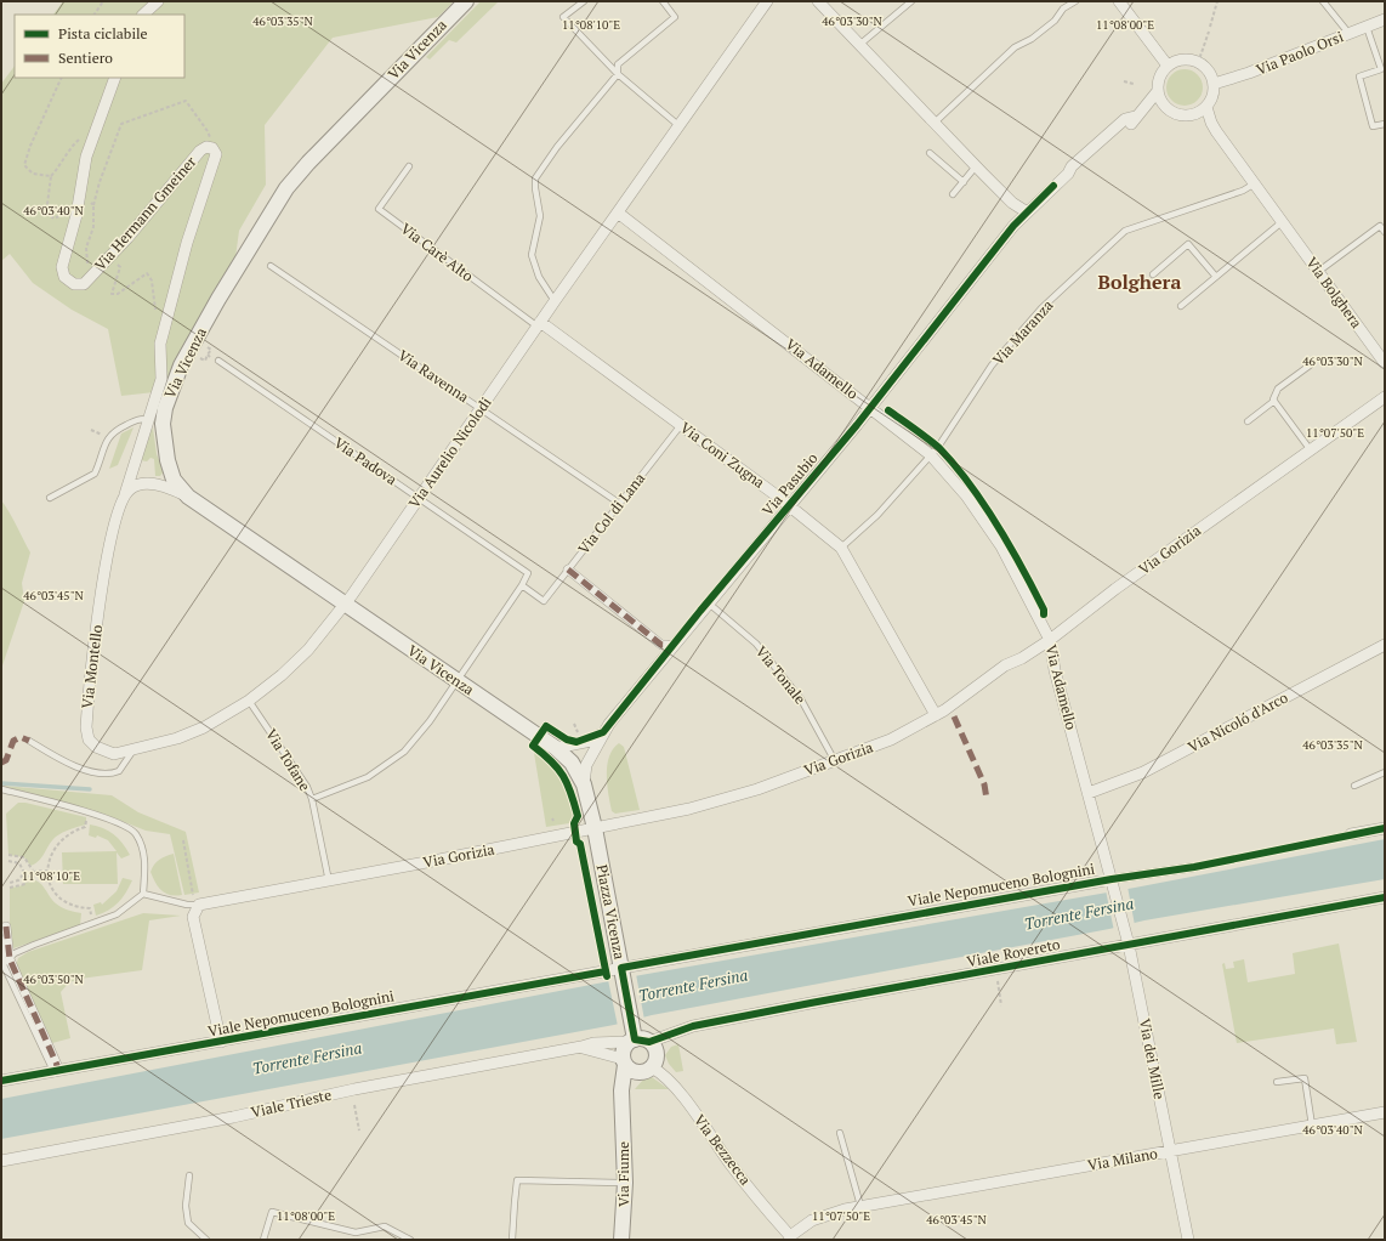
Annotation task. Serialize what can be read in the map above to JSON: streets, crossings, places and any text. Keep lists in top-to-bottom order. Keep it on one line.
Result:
{"streets":{"main road":["Via Vicenza","Piazza Vicenza","Via Fiume"],"street":["Via Paolo Orsi","Via Hermann Gmeiner","Via Bolghera","Via Adamello","Via Aurelio Nicolodi","Via Coni Zugna","Via Pasubio","Via Gorizia","Via Montello","Via Nicoló d'Arco","Viale Nepomuceno Bolognini","Viale Rovereto","Via dei Mille","Viale Trieste","Via Bezzecca","Via Milano"],"lane":["Via Carè Alto","Via Maranza","Via Ravenna","Via Padova","Via Col di Lana","Via Tonale","Via Tofane"]},"crossings":[["Via Vicenza","Via Aurelio Nicolodi"],["Via Vicenza","Via Pasubio"],["Via Vicenza","Via Montello"],["Via Vicenza","Piazza Vicenza"],["Via Paolo Orsi","Via Bolghera"],["Via Paolo Orsi","Via Pasubio"],["Via Hermann Gmeiner","Via Montello"],["Via Carè Alto","Via Aurelio Nicolodi"],["Via Carè Alto","Via Coni Zugna"],["Via Bolghera","Via Maranza"],["Via Bolghera","Via Pasubio"],["Via Maranza","Via Adamello"],["Via Maranza","Via Coni Zugna"],["Via Adamello","Via Aurelio Nicolodi"],["Via Adamello","Via Pasubio"],["Via Adamello","Via Gorizia"],["Via Adamello","Via Nicoló d'Arco"],["Via Adamello","Viale Nepomuceno Bolognini"],["Via Adamello","Via dei Mille"],["Via Ravenna","Via Aurelio Nicolodi"],["Via Ravenna","Via Col di Lana"],["Via Aurelio Nicolodi","Via Coni Zugna"],["Via Aurelio Nicolodi","Via Padova"],["Via Aurelio Nicolodi","Via Montello"],["Via Coni Zugna","Via Pasubio"],["Via Coni Zugna","Via Col di Lana"],["Via Coni Zugna","Via Gorizia"],["Via Padova","Via Col di Lana"],["Via Pasubio","Via Tonale"],["Via Pasubio","Piazza Vicenza"],["Via Gorizia","Via Tonale"],["Via Gorizia","Via Tofane"],["Via Gorizia","Piazza Vicenza"],["Via Montello","Via Tofane"],["Viale Nepomuceno Bolognini","Piazza Vicenza"],["Viale Nepomuceno Bolognini","Via dei Mille"],["Piazza Vicenza","Viale Rovereto"],["Piazza Vicenza","Viale Trieste"],["Piazza Vicenza","Via Bezzecca"],["Piazza Vicenza","Via Fiume"],["Viale Rovereto","Via dei Mille"],["Viale Rovereto","Viale Trieste"],["Viale Rovereto","Via Bezzecca"],["Viale Rovereto","Via Fiume"],["Via dei Mille","Via Milano"],["Viale Trieste","Via Bezzecca"],["Viale Trieste","Via Fiume"],["Via Bezzecca","Via Milano"],["Via Bezzecca","Via Fiume"]],"districts":["Bolghera"],"water":["Torrente Fersina"],"legend":["Pista ciclabile","Sentiero"],"coordinates":["46°03'30\"N","46°03'35\"N","11°08'10\"E","11°08'00\"E","46°03'40\"N","11°07'50\"E","46°03'45\"N","46°03'50\"N"]}
